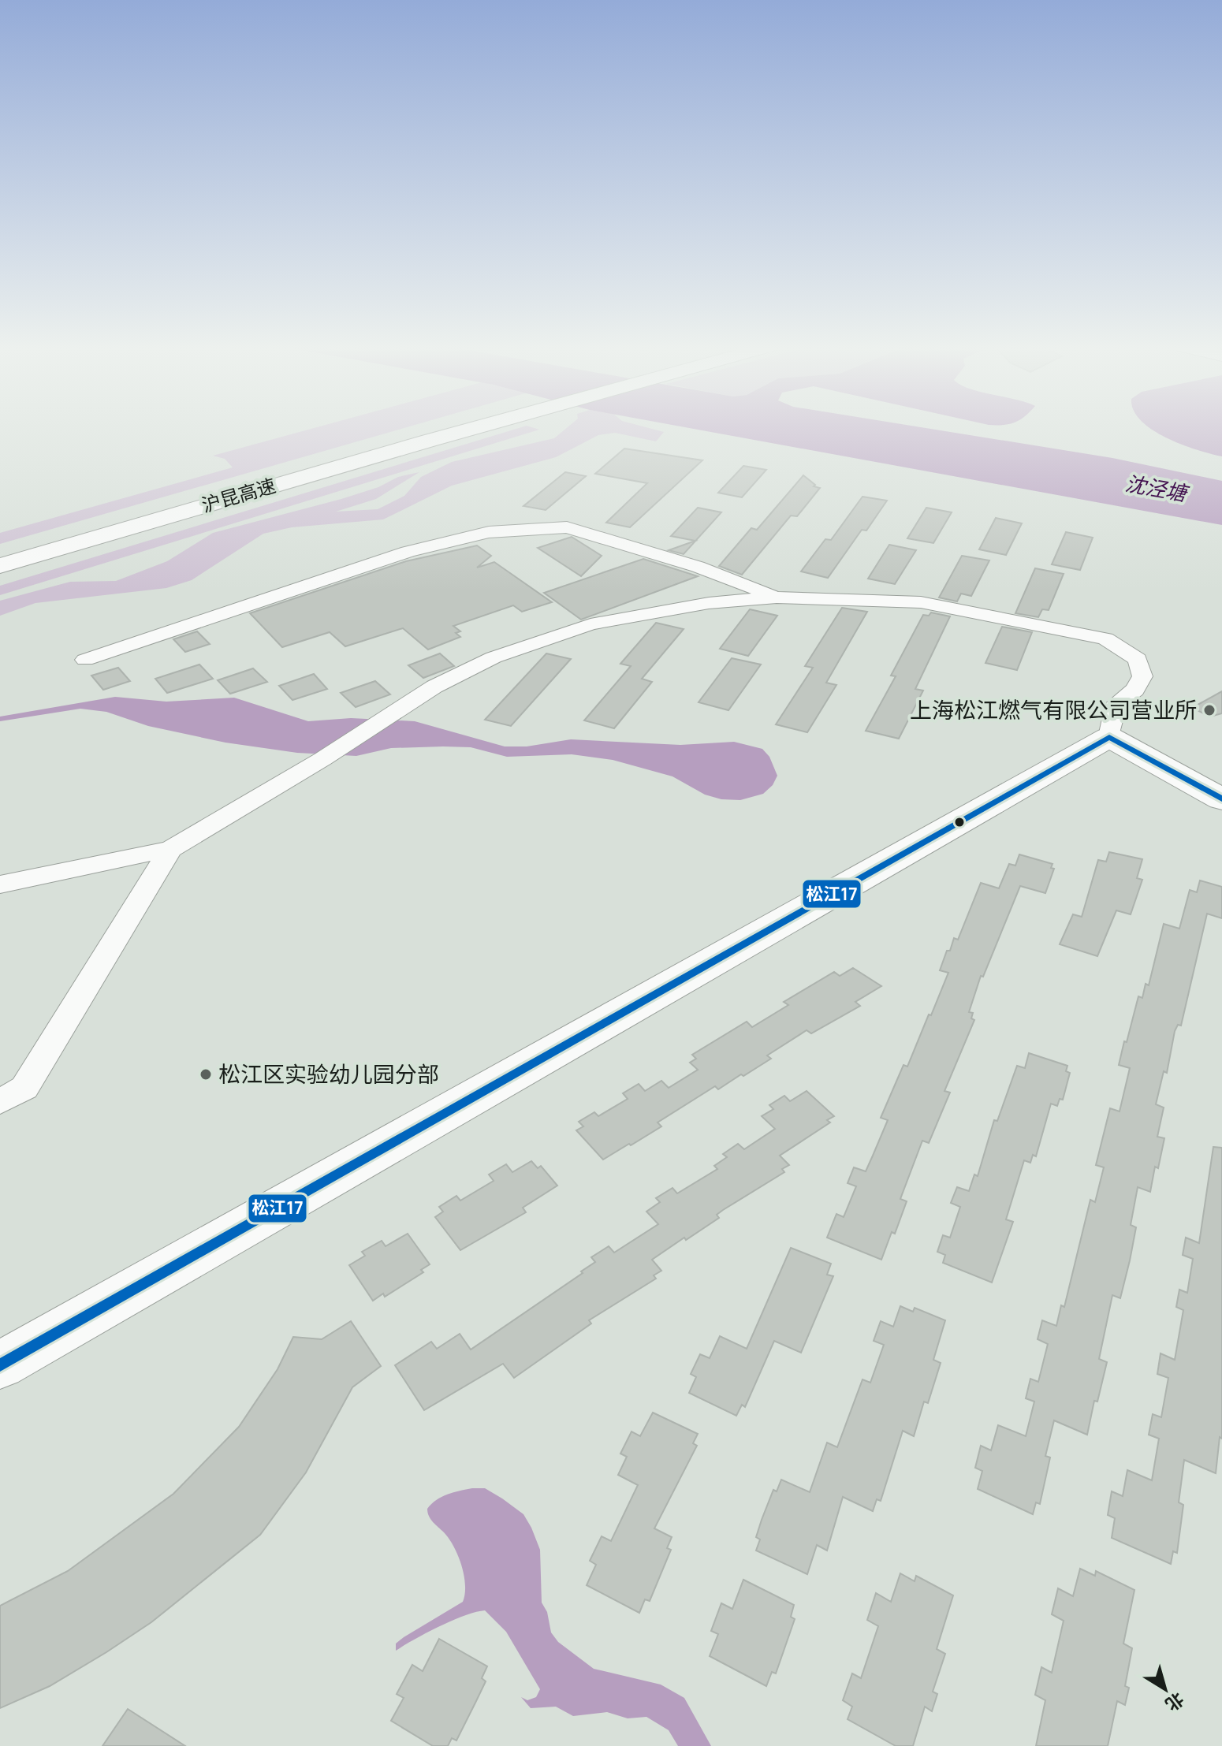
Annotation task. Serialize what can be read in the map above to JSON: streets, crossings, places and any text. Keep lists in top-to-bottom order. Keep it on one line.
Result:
{"streets":{"main road":["沪昆高速"]},"water":["沈泾塘"],"places":["上海松江燃气有限公司营业所","松江区实验幼儿园分部"],"lines":["transit line 松江17"],"north":"bottom right"}
